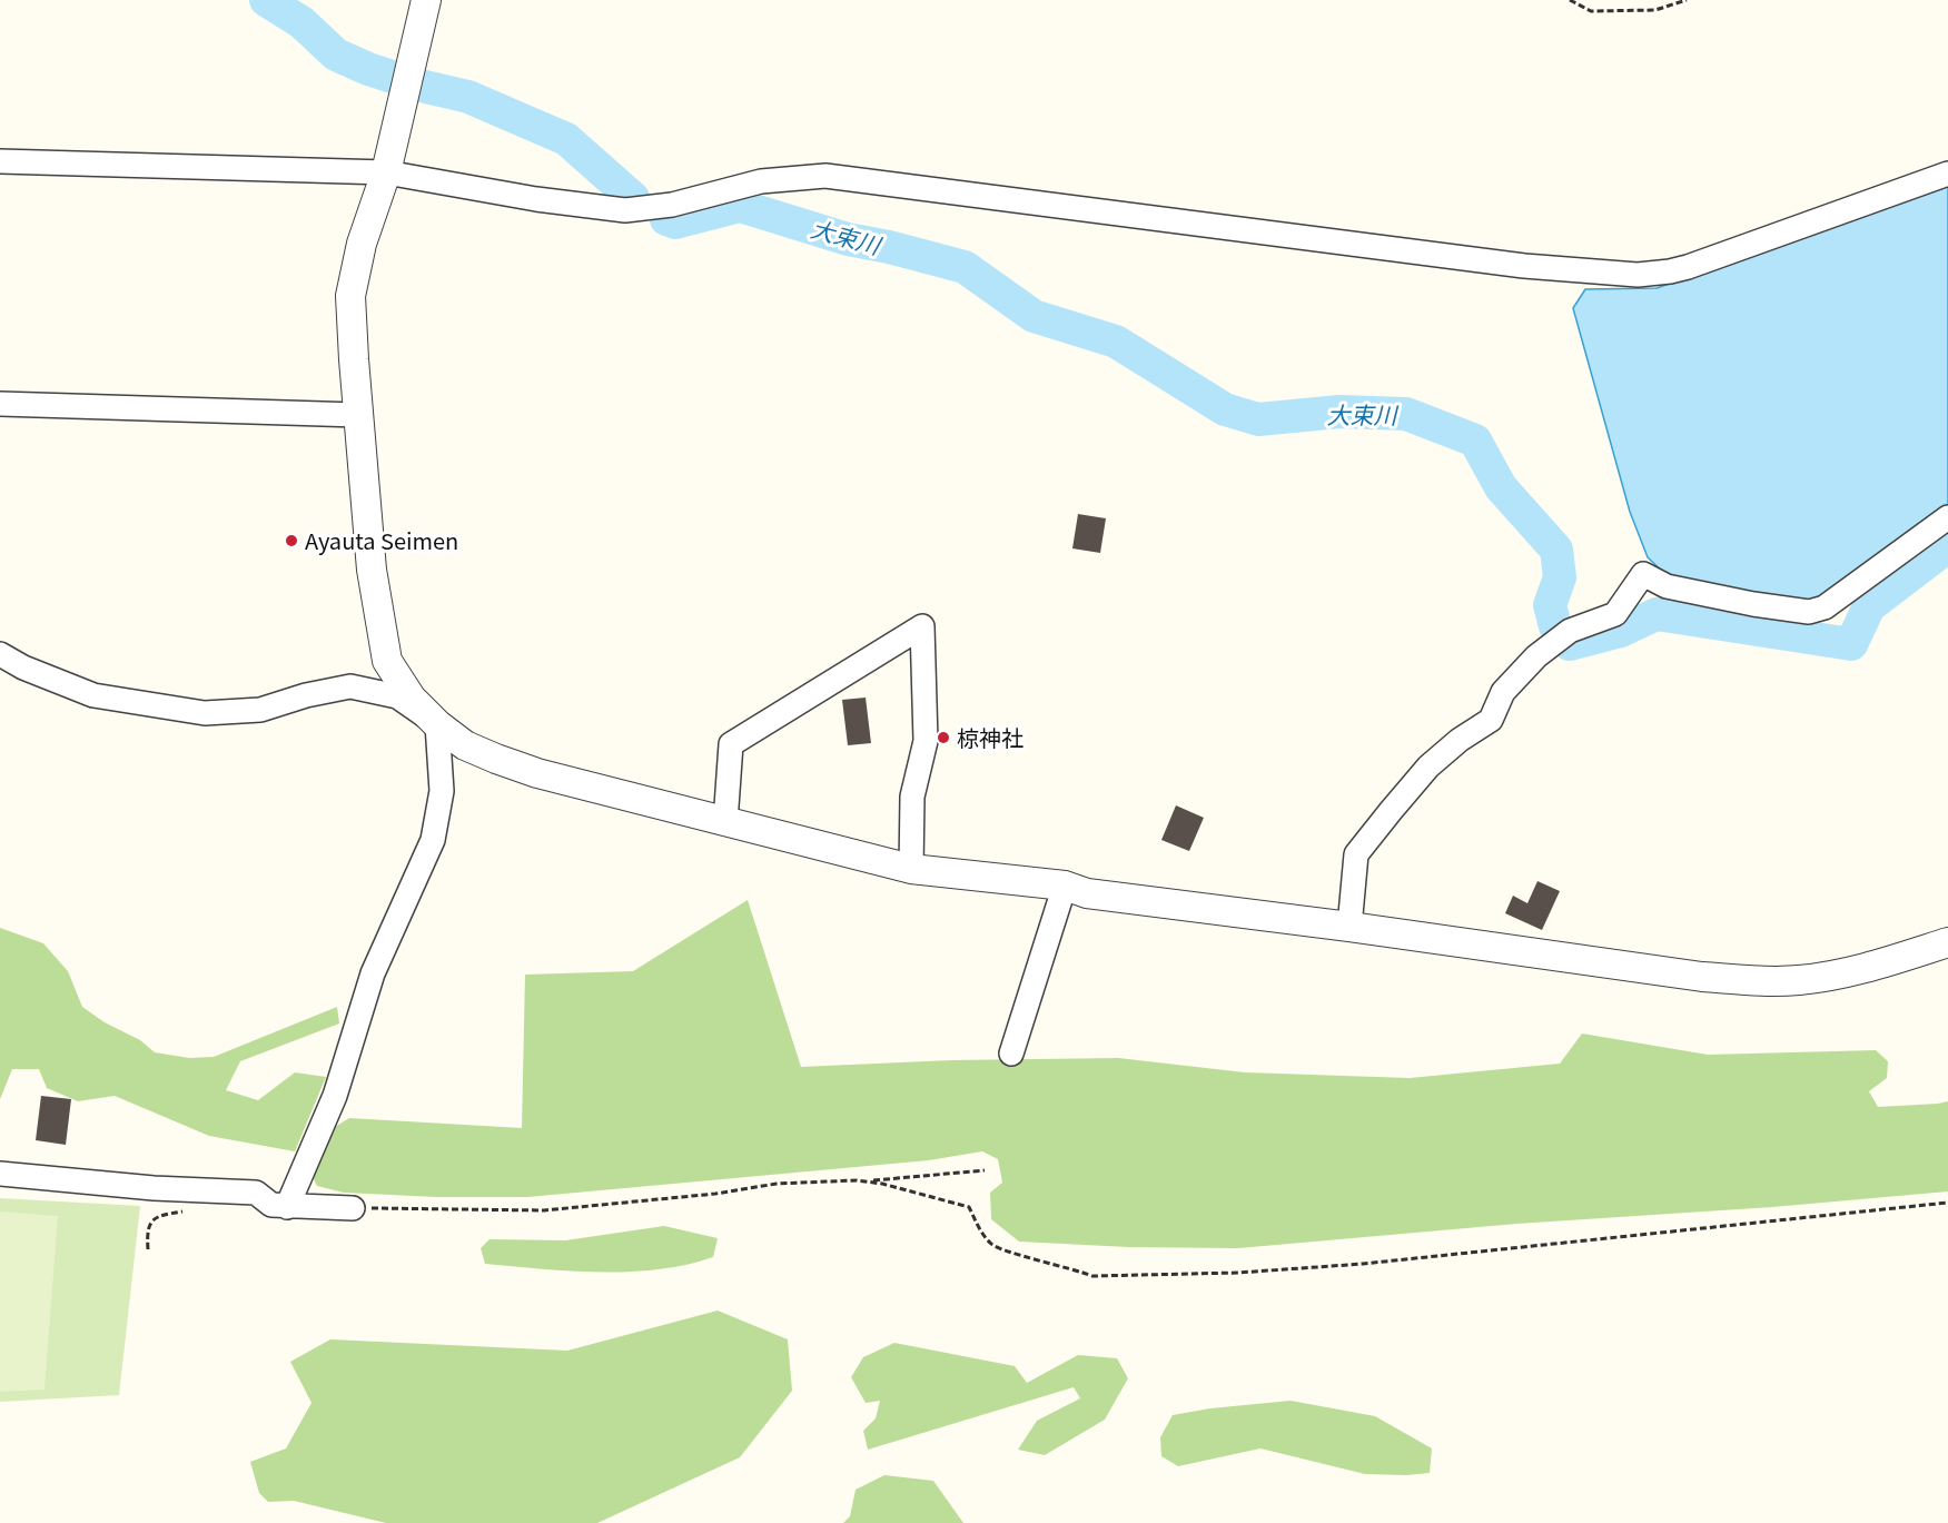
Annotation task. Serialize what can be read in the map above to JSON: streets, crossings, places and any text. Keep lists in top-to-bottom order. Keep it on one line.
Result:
{"water":["大束川"],"places":["Ayauta Seimen","椋神社"]}
